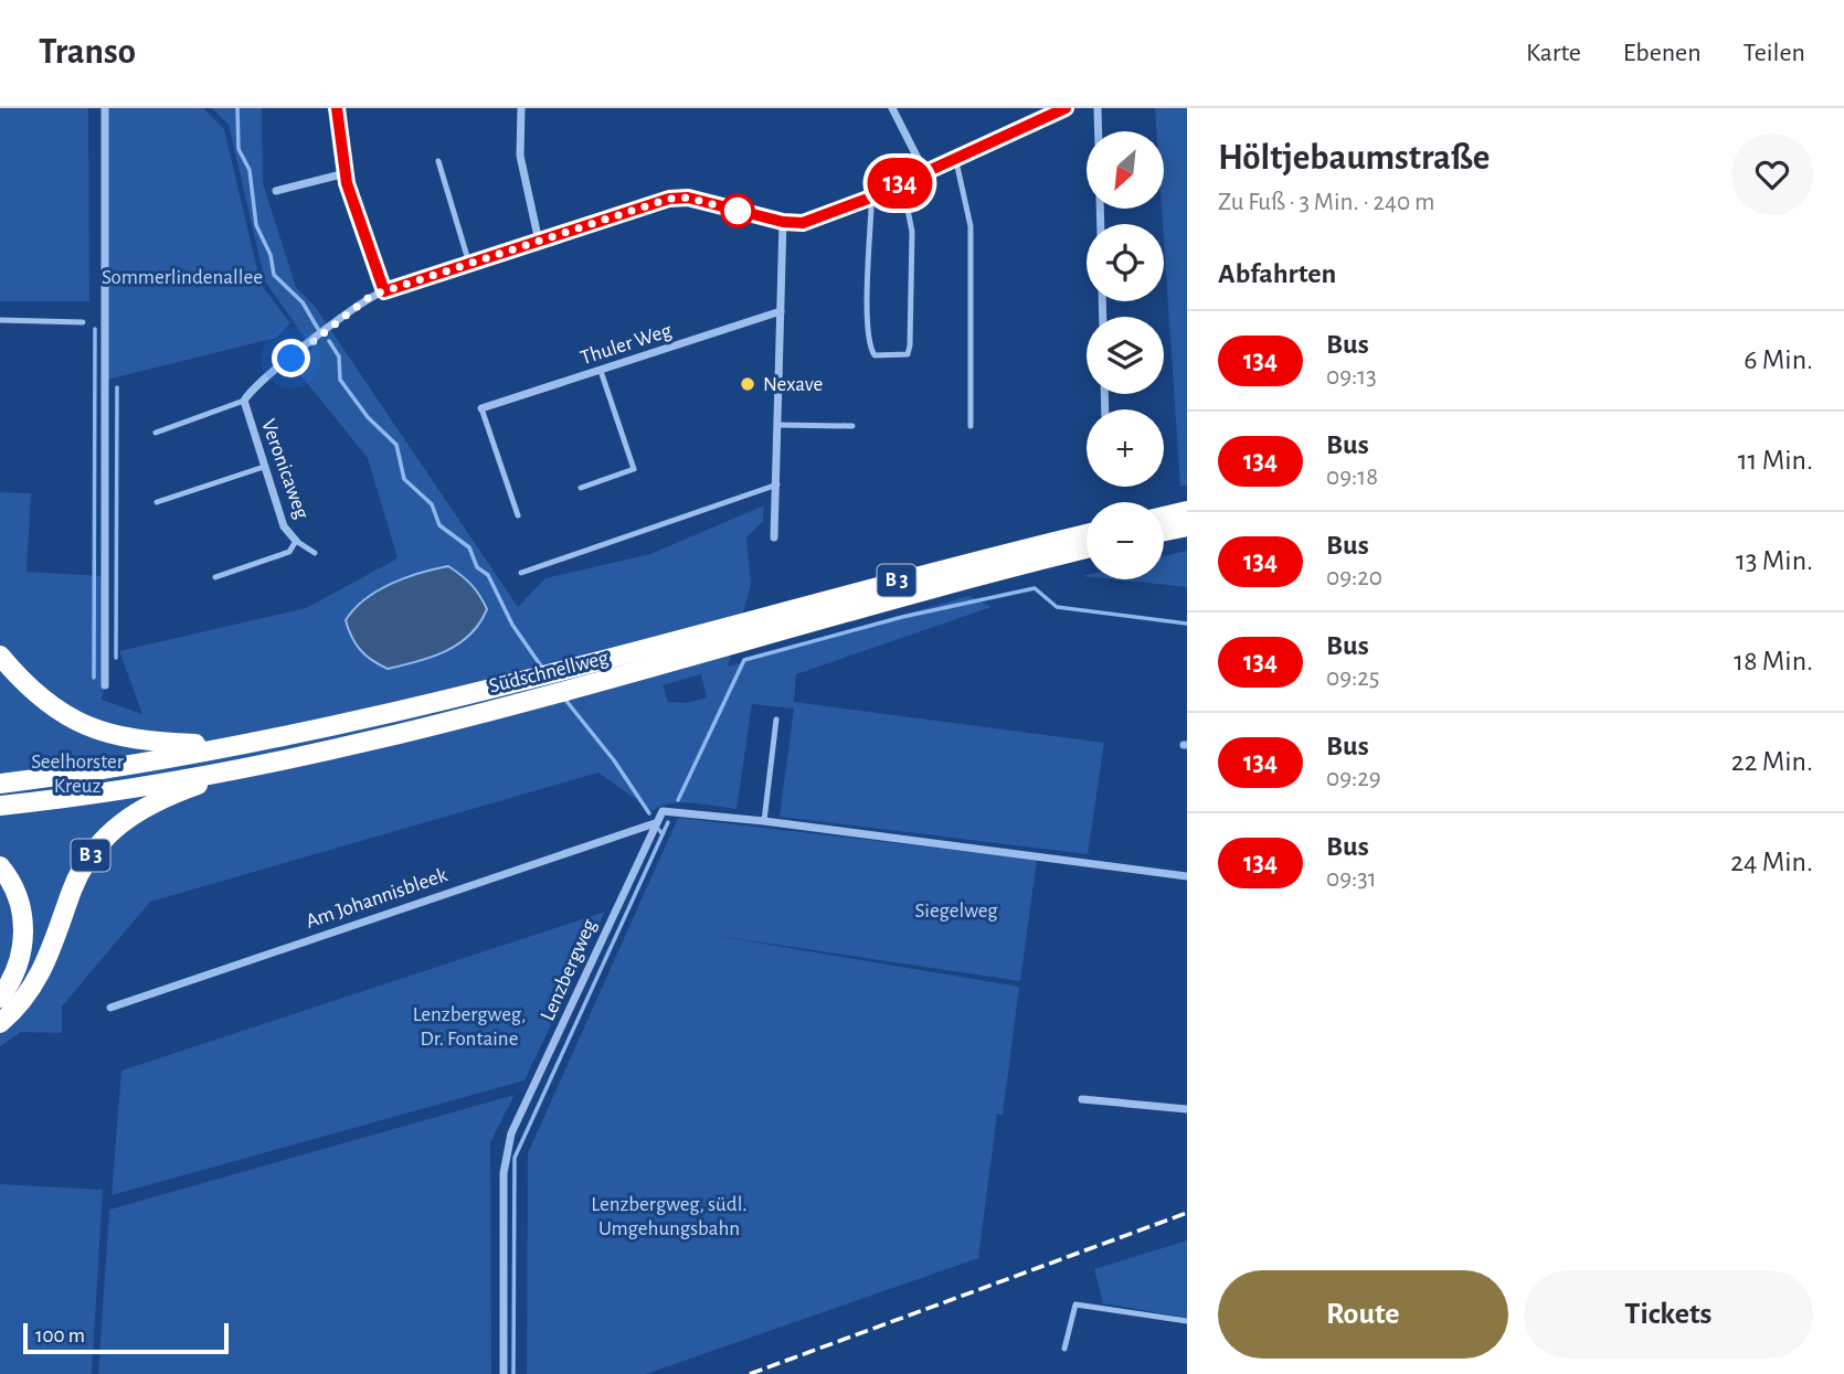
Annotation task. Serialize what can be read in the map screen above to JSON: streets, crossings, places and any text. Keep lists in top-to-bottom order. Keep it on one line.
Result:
{"streets":{"highway":["B 3","Südschnellweg"],"street":["Thuler Weg","Veronicaweg","Am Johannisbleek","Lenzbergweg"]},"crossings":[["B 3","Südschnellweg"],["Am Johannisbleek","Lenzbergweg"]],"parks":["Sommerlindenallee","Seelhorster Kreuz","Siegelweg","Lenzbergweg, Dr. Fontaine","Lenzbergweg, südl. Umgehungsbahn"],"places":["Nexave"],"lines":["bus line 134"],"scale_bar":"100 m","north":"bottom left","page":{"header":"Transo","nav":["Karte","Ebenen","Teilen"],"on_map":"134","heading":[["Höltjebaumstraße","Zu Fuß · 3 Min. · 240 m"],"Abfahrten"],"map_buttons":["+","−"],"list":[{"mark":"134","name":"Bus","note":"09:13","value":"6 Min."},{"mark":"134","name":"Bus","note":"09:18","value":"11 Min."},{"mark":"134","name":"Bus","note":"09:20","value":"13 Min."},{"mark":"134","name":"Bus","note":"09:25","value":"18 Min."},{"mark":"134","name":"Bus","note":"09:29","value":"22 Min."},{"mark":"134","name":"Bus","note":"09:31","value":"24 Min."}],"buttons":["Route","Tickets"],"scale":"100 m"}}
